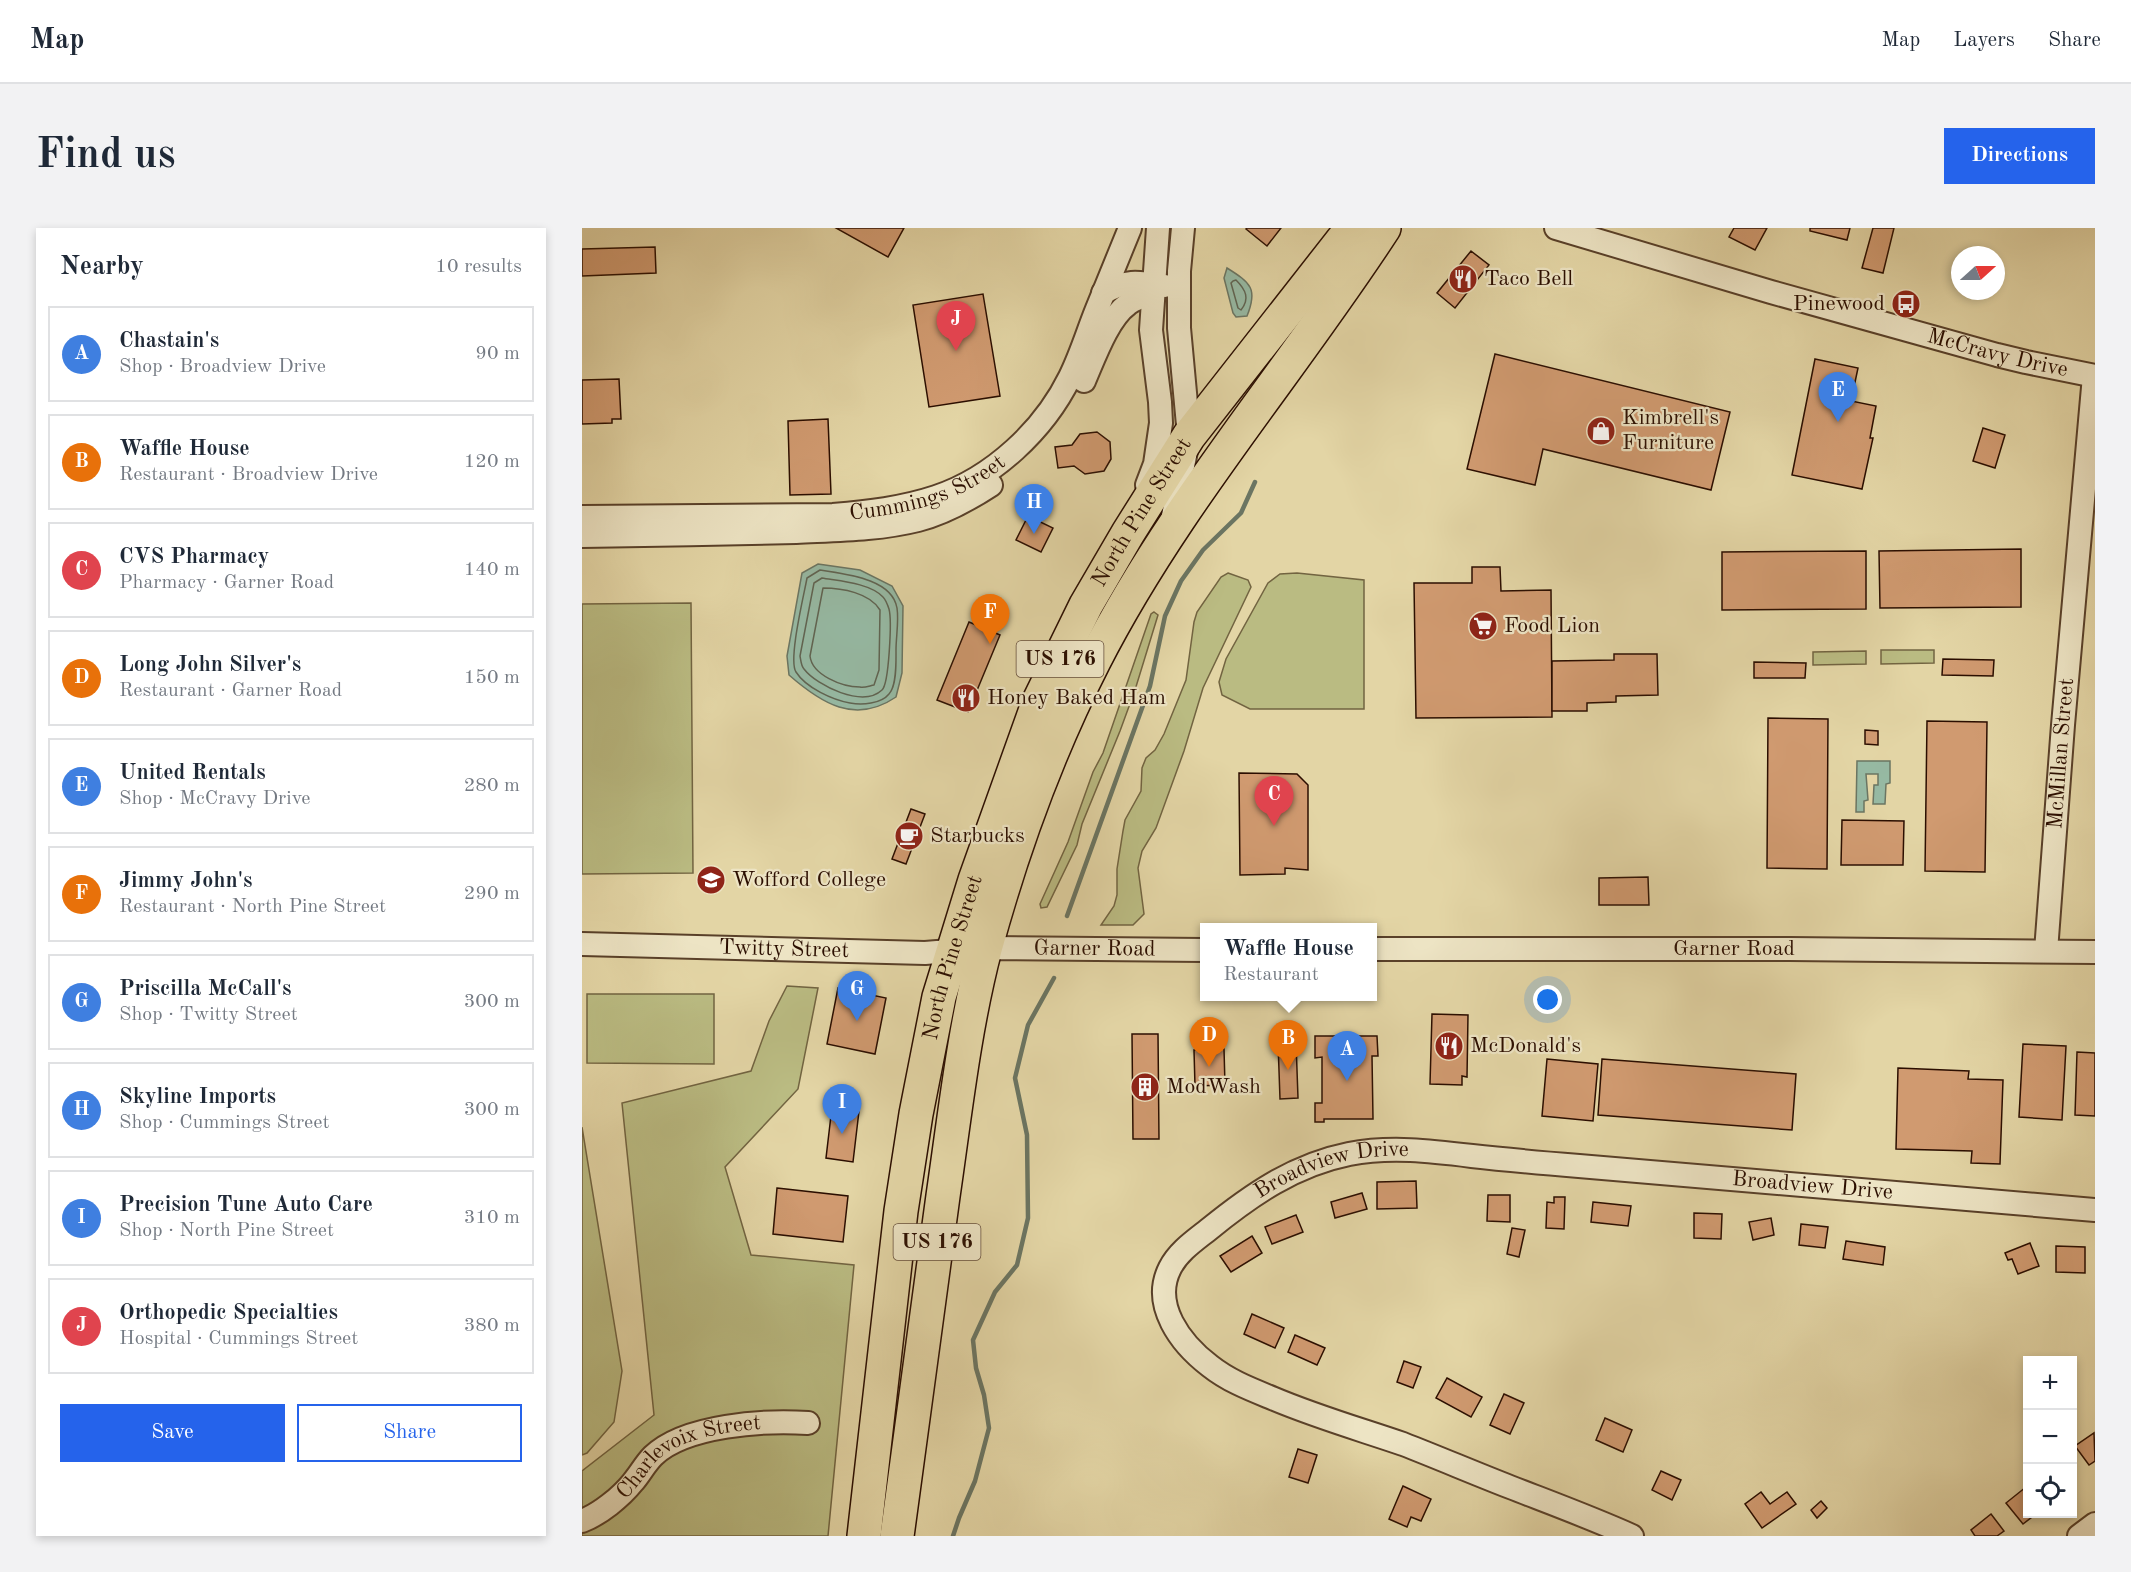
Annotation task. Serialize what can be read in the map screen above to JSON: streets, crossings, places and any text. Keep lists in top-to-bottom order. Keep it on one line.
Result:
{"streets":{"highway":["North Pine Street","US 176"],"street":["McCravy Drive","Cummings Street","McMillan Street","Twitty Street","Garner Road","Broadview Drive","Charlevoix Street"]},"crossings":[["McCravy Drive","McMillan Street"],["North Pine Street","Twitty Street"],["North Pine Street","Garner Road"],["McMillan Street","Garner Road"],["Twitty Street","Garner Road"]],"places":{"restaurant":["Taco Bell","Honey Baked Ham","McDonald's"],"bus stop":["Pinewood"],"shop":["Kimbrell's Furniture"],"supermarket":["Food Lion"],"cafe":["Starbucks"],"school or university":["Wofford College"],"building":["ModWash"]},"north":"right","page":{"header":"Map","nav":["Map","Layers","Share"],"buttons":["Directions",["Save","Share"]],"title":"Find us","heading":["Nearby","10 results"],"pins":["J","E","H","F","C","G","D","B","A","I"],"list":[{"mark":"A","name":"Chastain's","note":"Shop · Broadview Drive","value":"90 m"},{"mark":"B","name":"Waffle House","note":"Restaurant · Broadview Drive","value":"120 m"},{"mark":"C","name":"CVS Pharmacy","note":"Pharmacy · Garner Road","value":"140 m"},{"mark":"D","name":"Long John Silver's","note":"Restaurant · Garner Road","value":"150 m"},{"mark":"E","name":"United Rentals","note":"Shop · McCravy Drive","value":"280 m"},{"mark":"F","name":"Jimmy John's","note":"Restaurant · North Pine Street","value":"290 m"},{"mark":"G","name":"Priscilla McCall's","note":"Shop · Twitty Street","value":"300 m"},{"mark":"H","name":"Skyline Imports","note":"Shop · Cummings Street","value":"300 m"},{"mark":"I","name":"Precision Tune Auto Care","note":"Shop · North Pine Street","value":"310 m"},{"mark":"J","name":"Orthopedic Specialties","note":"Hospital · Cummings Street","value":"380 m"}],"popup":["Waffle House","Restaurant"],"map_buttons":["+","−"]}}
